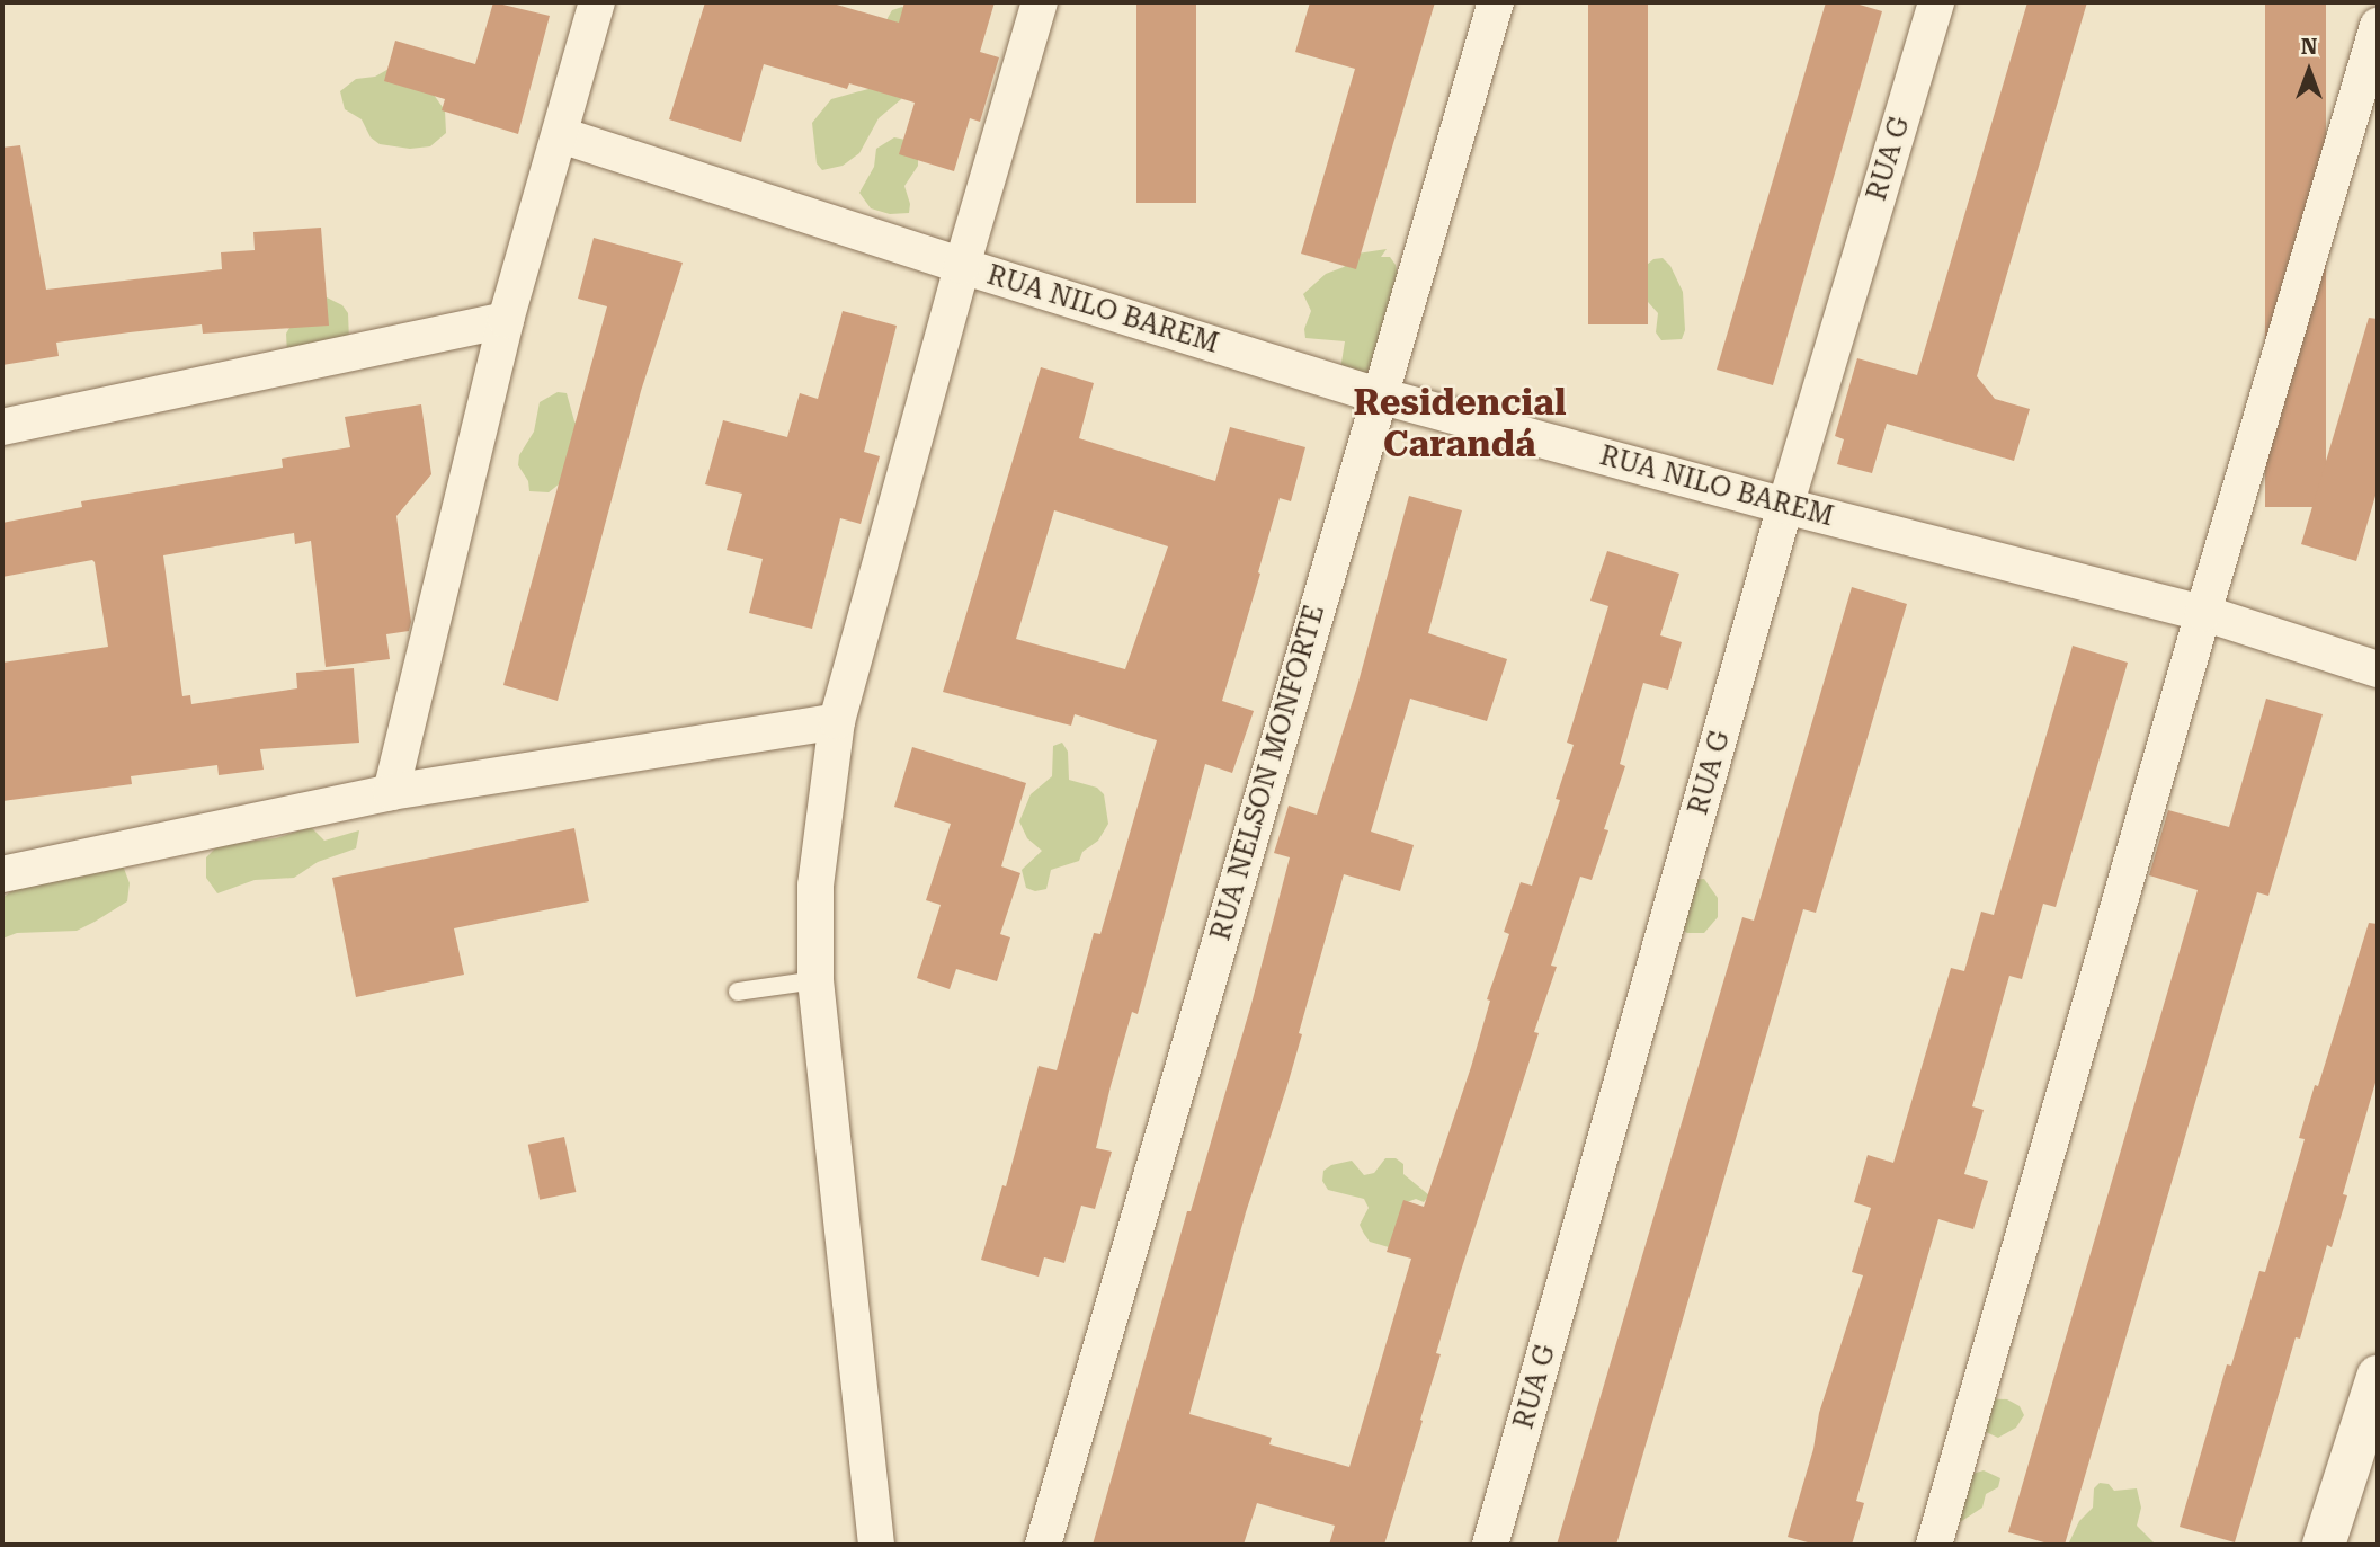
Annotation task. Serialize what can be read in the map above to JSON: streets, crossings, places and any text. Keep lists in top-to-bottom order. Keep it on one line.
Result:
{"streets":{"street":["RUA G","RUA NILO BAREM","RUA NELSON MONFORTE"]},"crossings":[["RUA G","RUA NILO BAREM"],["RUA NILO BAREM","RUA NELSON MONFORTE"]],"districts":["Residencial Carandá"],"north":"top"}
